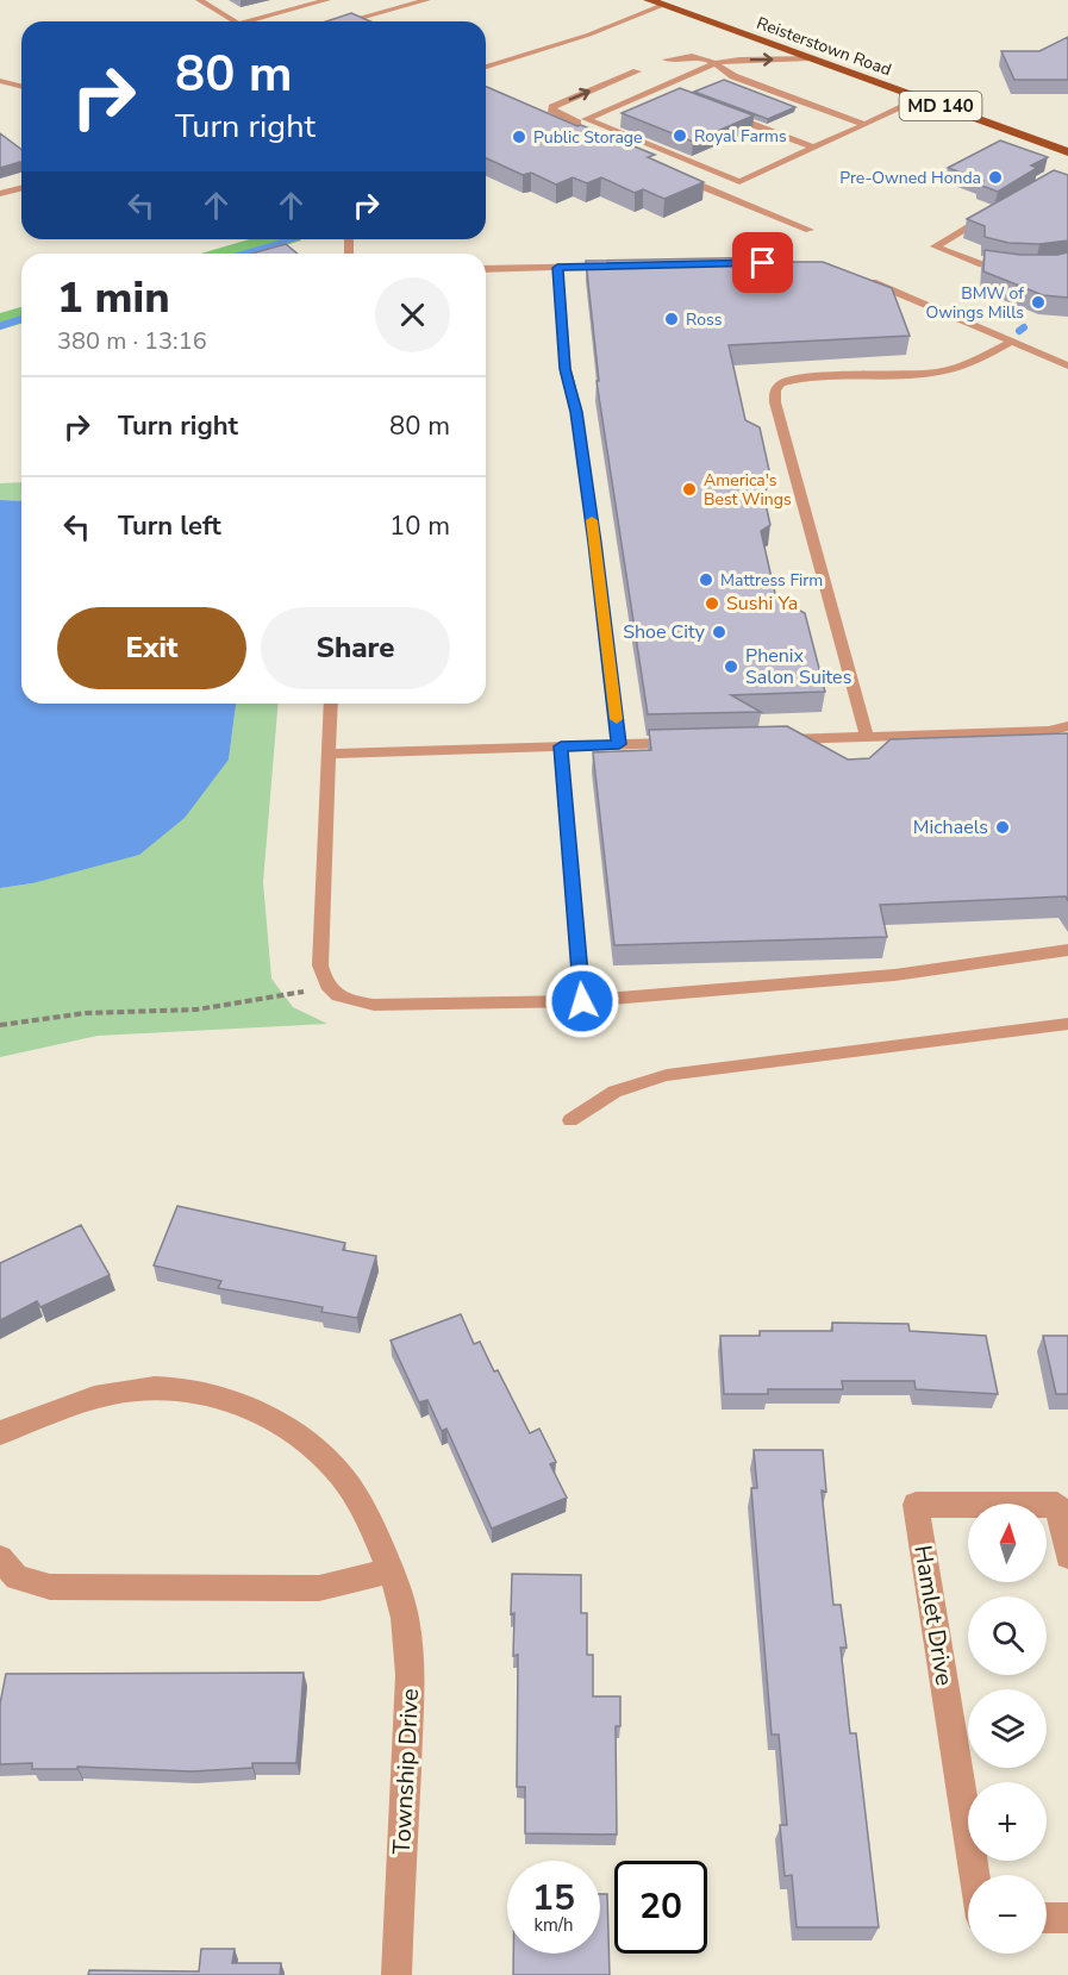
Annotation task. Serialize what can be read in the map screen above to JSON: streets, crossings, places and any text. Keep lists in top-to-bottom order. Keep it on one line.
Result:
{"streets":{"main road":["Reisterstown Road","MD 140"],"street":["Hamlet Drive","Township Drive"]},"places":["Royal Farms","Public Storage","Pre-Owned Honda","BMW of Owings Mills","Ross","America's Best Wings","Mattress Firm","Sushi Ya","Shoe City","Phenix Salon Suites","Michaels"],"north":"top","page":{"turn":["80 m","Turn right"],"heading":["1 min","380 m · 13:16"],"list":[{"name":"Turn right","value":"80 m"},{"name":"Turn left","value":"10 m"}],"buttons":["Exit","Share"],"map_buttons":["+","−"],"speed":"15 km/h","limit":"20"}}
